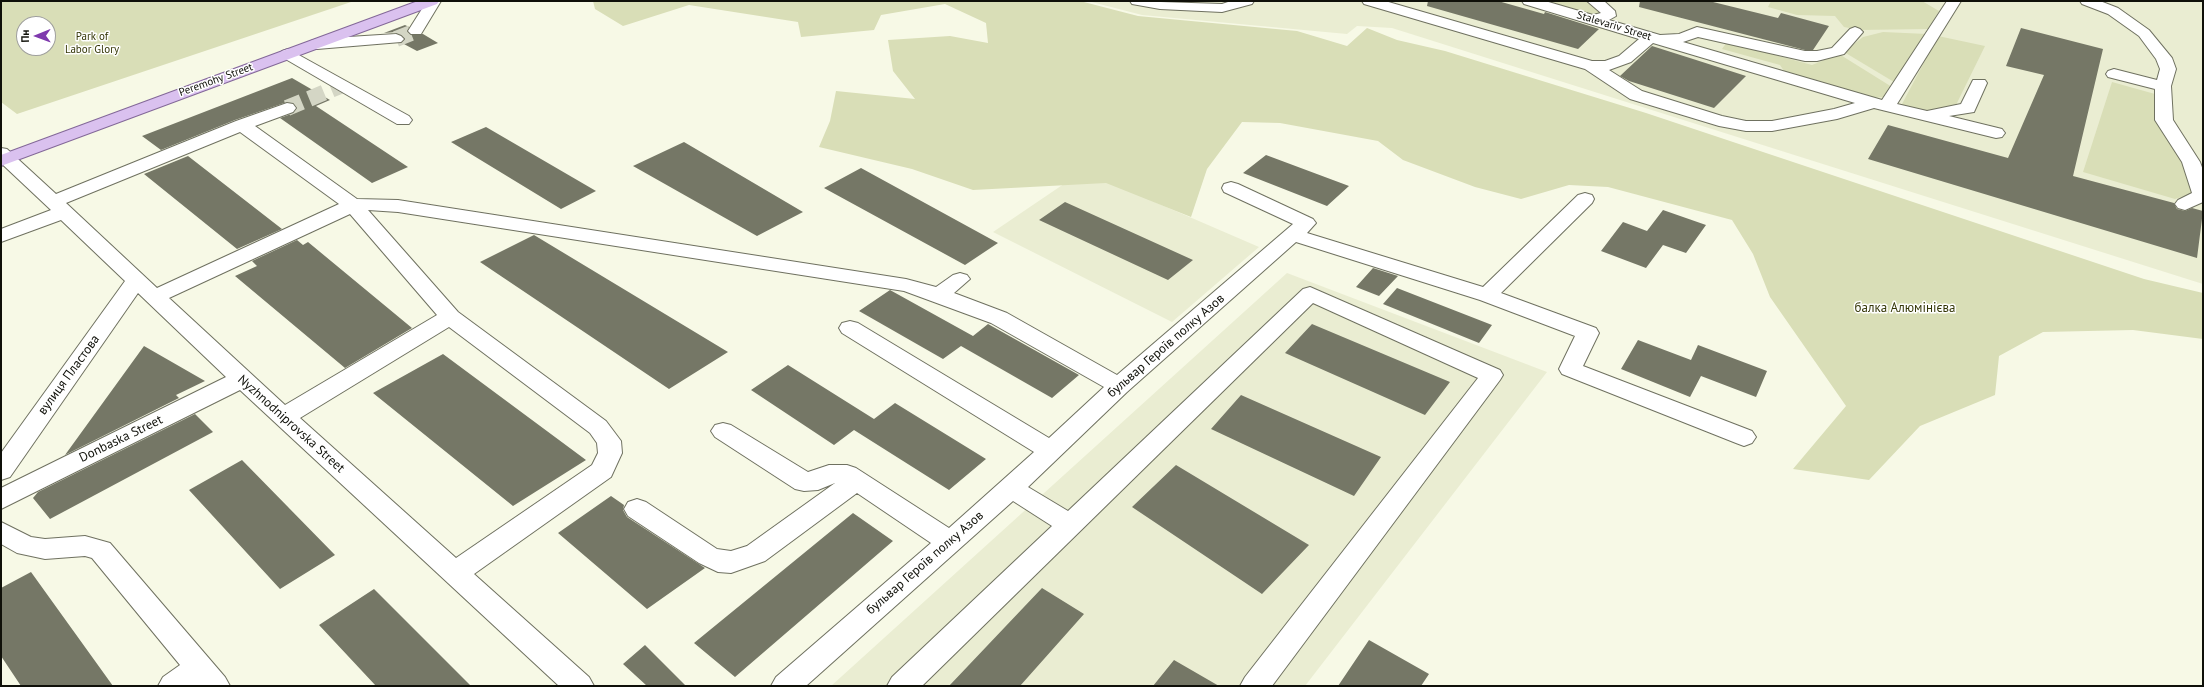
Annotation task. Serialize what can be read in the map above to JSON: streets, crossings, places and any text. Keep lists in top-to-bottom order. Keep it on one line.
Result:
{"streets":{"main road":["Peremohy Street"],"street":["Stalevariv Street","бульвар Героїв полку Азов","вулиця Пластова","Nyzhnodniprovska Street","Donbaska Street"]},"crossings":[["Peremohy Street","Nyzhnodniprovska Street"],["вулиця Пластова","Nyzhnodniprovska Street"],["Nyzhnodniprovska Street","Donbaska Street"]],"parks":["Park of Labor Glory","балка Алюмінієва"],"north":"left"}
